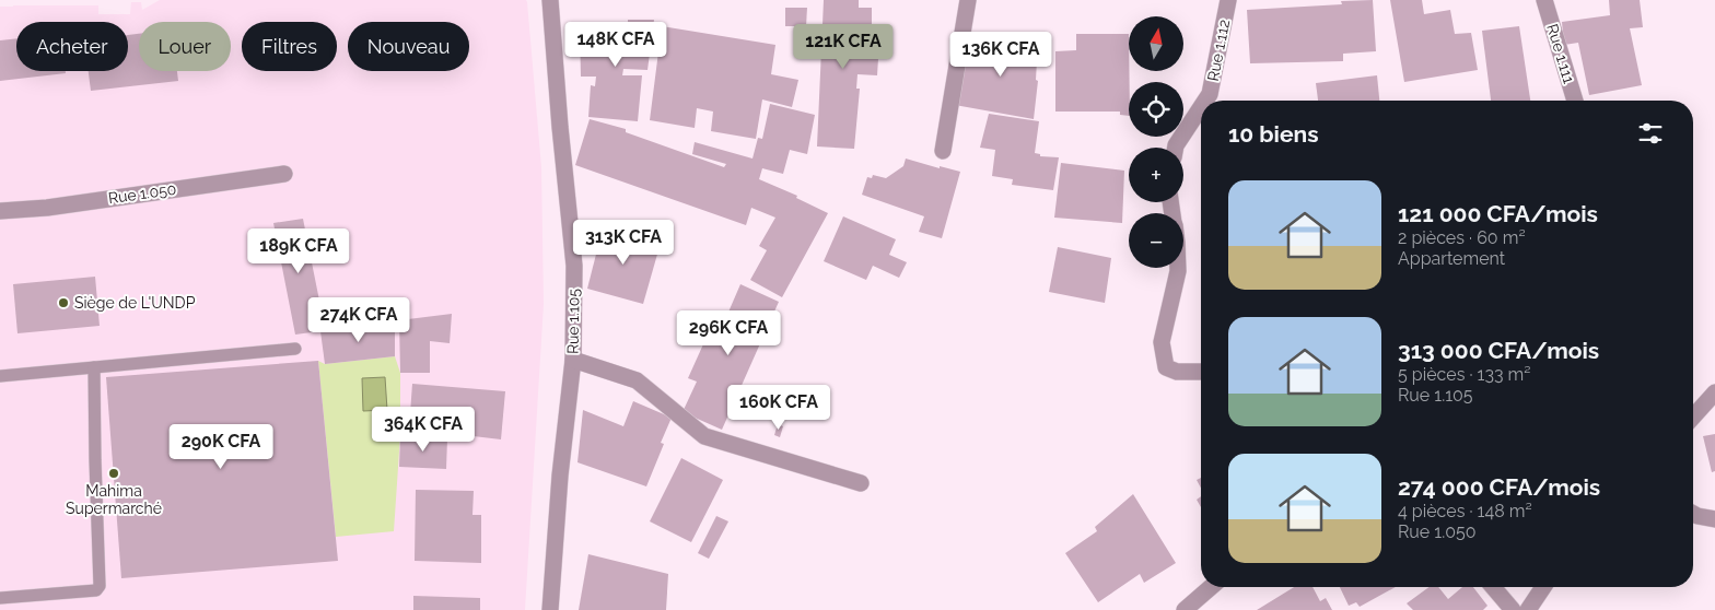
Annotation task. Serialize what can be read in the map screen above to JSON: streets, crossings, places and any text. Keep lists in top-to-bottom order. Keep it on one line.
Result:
{"streets":{"street":["Rue 1.112","Rue 1.111","Rue 1.050","Rue 1.105"]},"places":["Siège de L'UNDP","Mahima Supermarché"],"north":"top","page":{"map_buttons":["+","−"],"price":["148K CFA","121K CFA","136K CFA","313K CFA","189K CFA","274K CFA","296K CFA","160K CFA","364K CFA","290K CFA"],"chip":["Acheter","Louer","Filtres","Nouveau"],"heading":"10 biens","list":[{"name":"121 000 CFA/mois","note":"2 pièces · 60 m² · Appartement"},{"name":"313 000 CFA/mois","note":"5 pièces · 133 m² · Rue 1.105"},{"name":"274 000 CFA/mois","note":"4 pièces · 148 m² · Rue 1.050"}]}}
